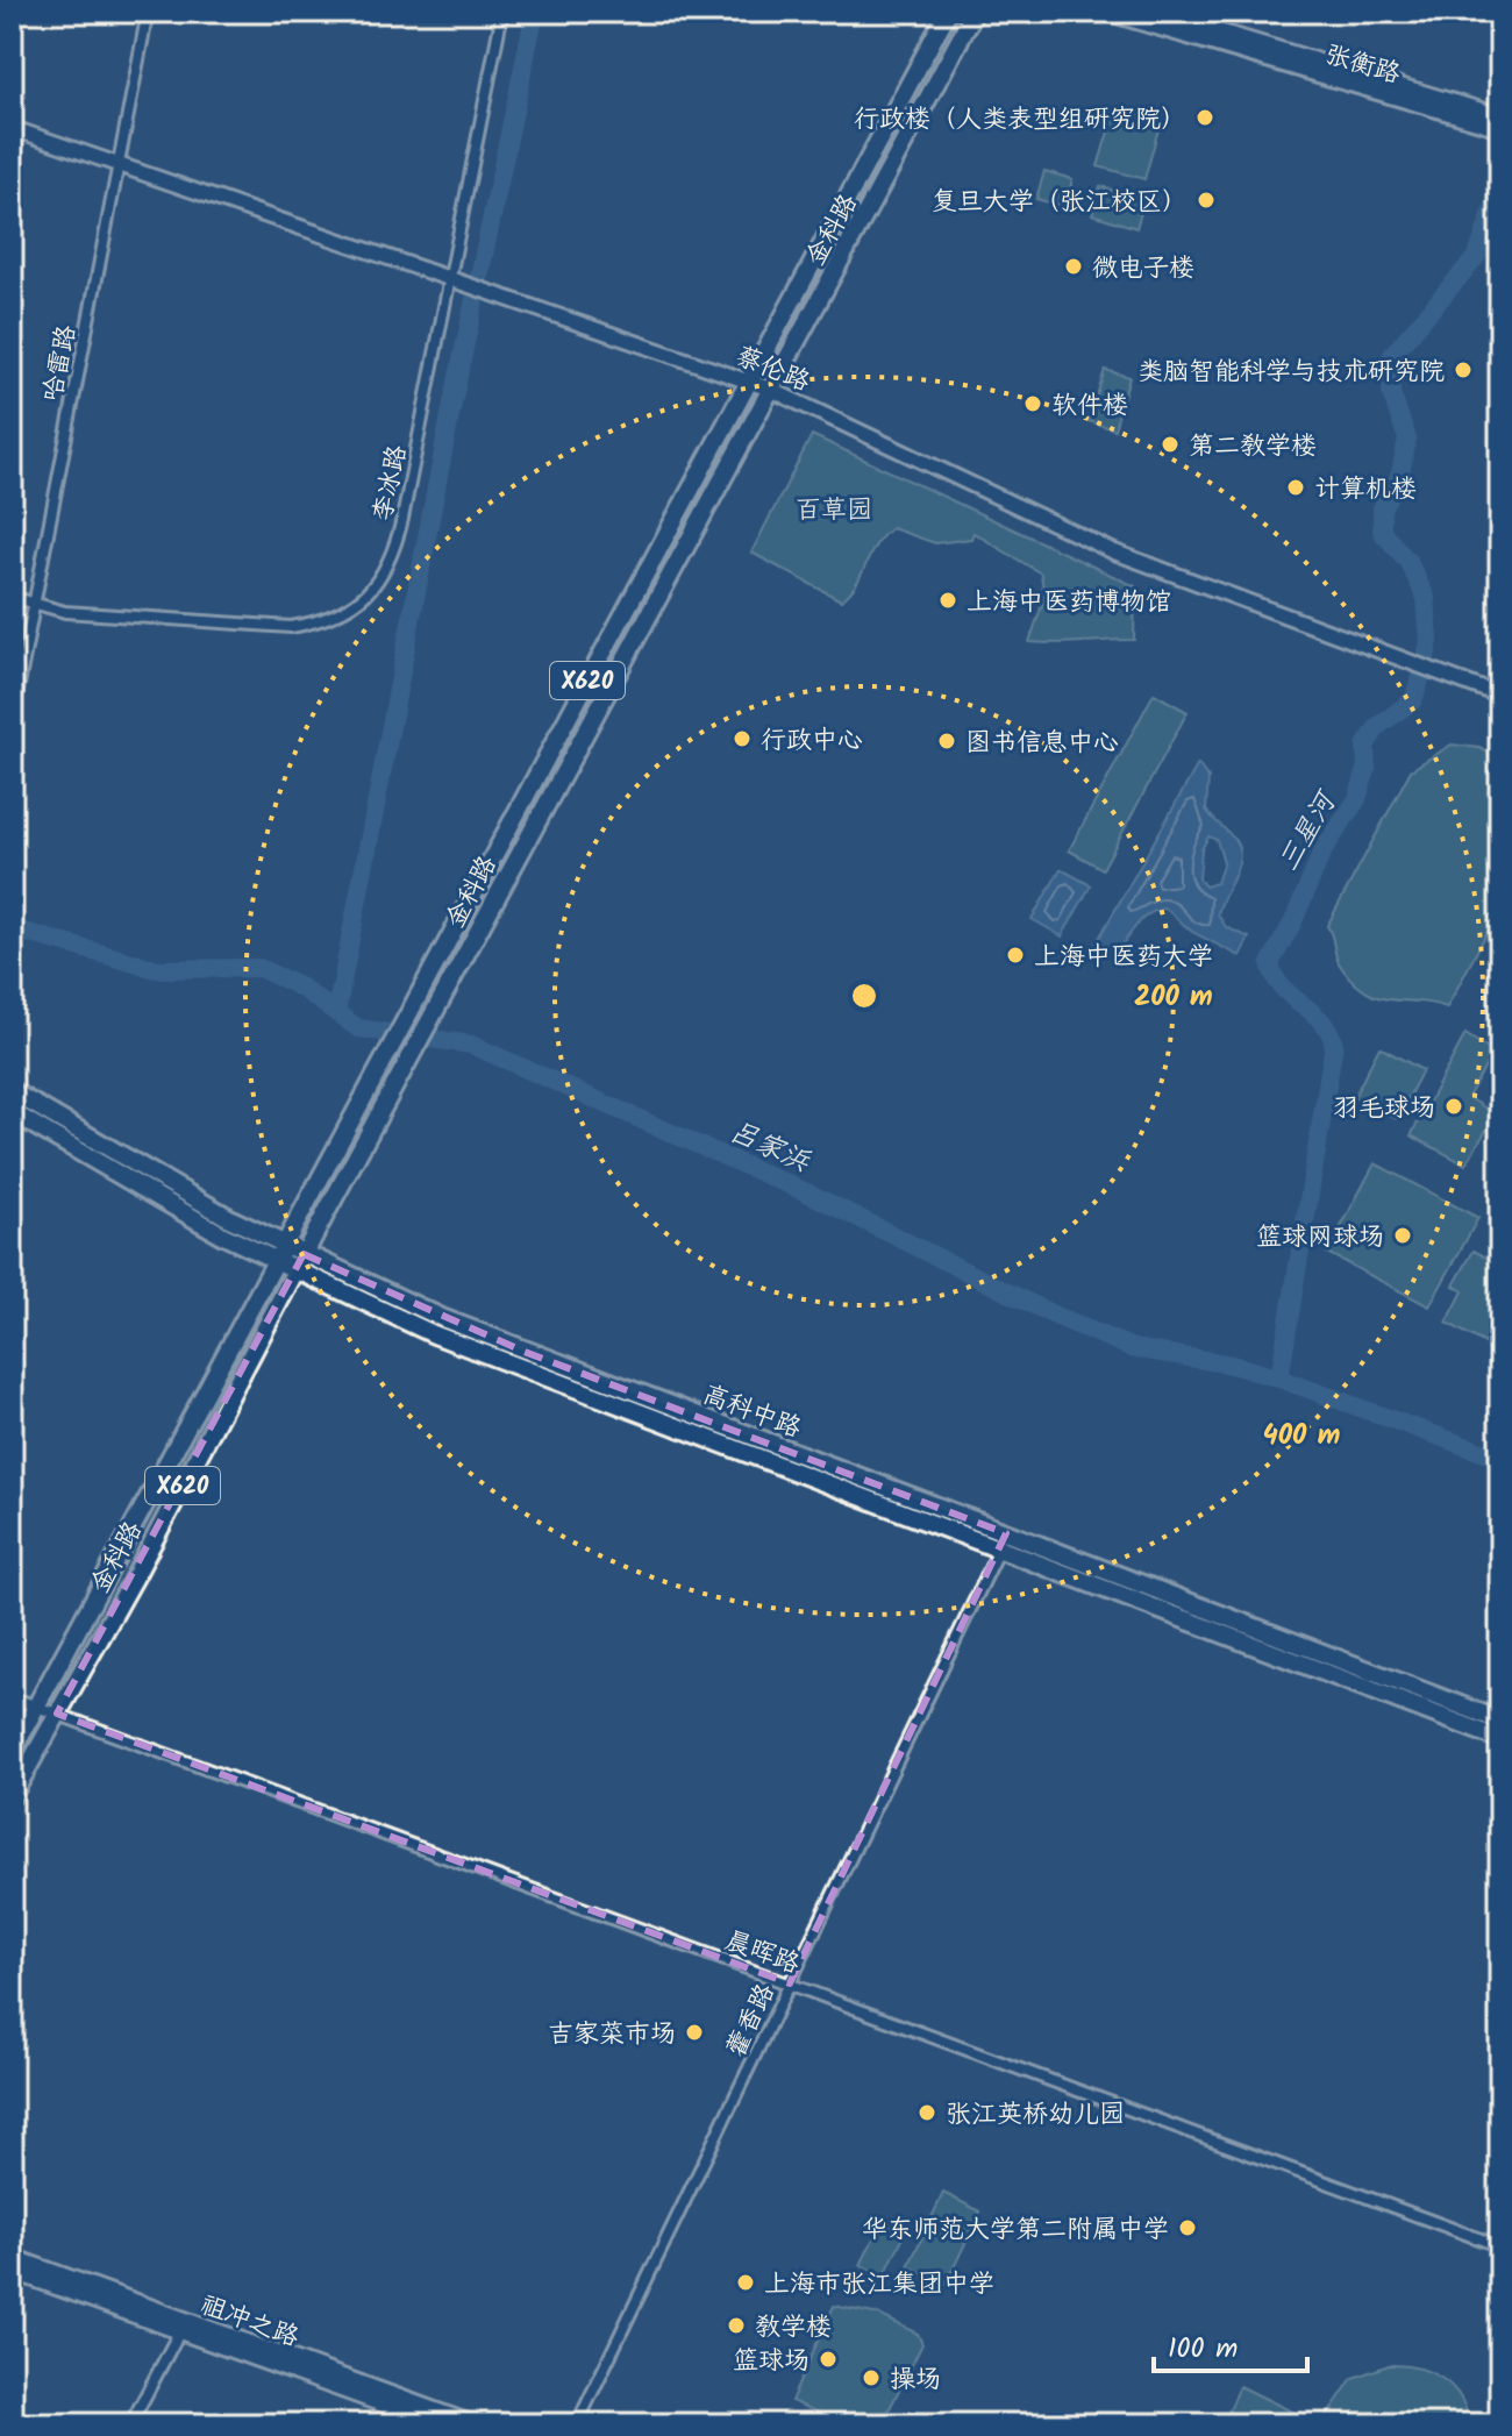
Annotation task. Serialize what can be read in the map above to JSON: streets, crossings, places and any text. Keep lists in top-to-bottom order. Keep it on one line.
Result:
{"streets":{"main road":["张衡路","金科路","X620","高科中路","祖冲之路"],"street":["哈雷路","蔡伦路","李冰路","晨晖路","藿香路"]},"crossings":[["金科路","蔡伦路"],["金科路","高科中路"],["金科路","晨晖路"],["哈雷路","蔡伦路"],["哈雷路","李冰路"],["蔡伦路","李冰路"],["高科中路","藿香路"],["晨晖路","藿香路"]],"water":["三星河","吕家浜"],"parks":["百草园"],"places":["行政楼（人类表型组研究院）","复旦大学（张江校区）","微电子楼","类脑智能科学与技术研究院","软件楼","第二教学楼","计算机楼","上海中医药博物馆","行政中心","图书信息中心","上海中医药大学","羽毛球场","篮球网球场","吉家菜市场","张江英桥幼儿园","华东师范大学第二附属中学","上海市张江集团中学","教学楼","篮球场","操场"],"scale_bar":"100 m","rings":["200 m","400 m"]}
